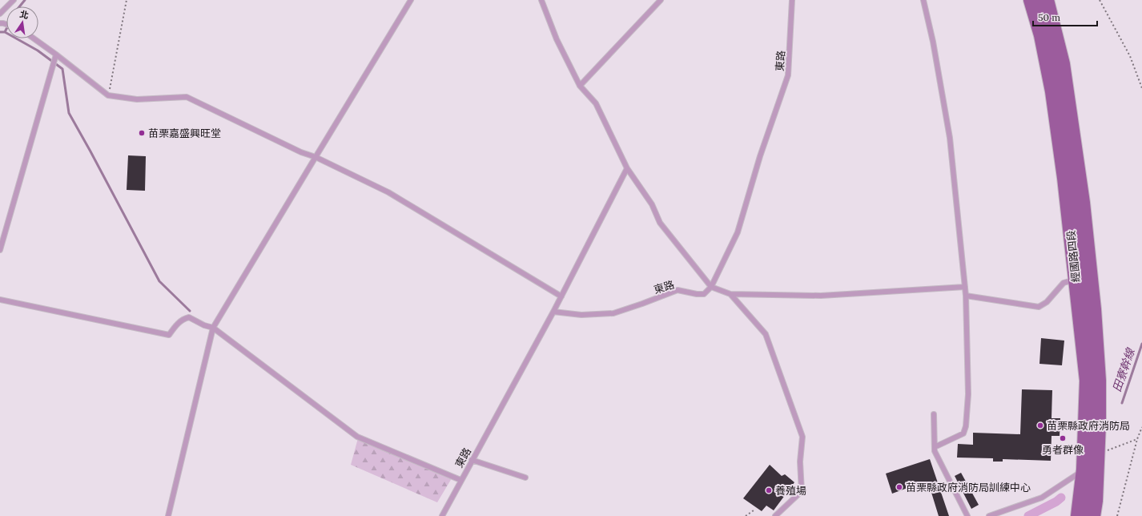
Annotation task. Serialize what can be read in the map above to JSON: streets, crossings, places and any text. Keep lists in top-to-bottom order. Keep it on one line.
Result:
{"streets":{"main road":["經國路四段"],"lane":["東路"]},"water":["田寮幹線"],"places":["苗栗嘉盛興旺堂","苗栗縣政府消防局","勇者群像","苗栗縣政府消防局訓練中心","養殖場"],"scale_bar":"50 m","north":"top"}
